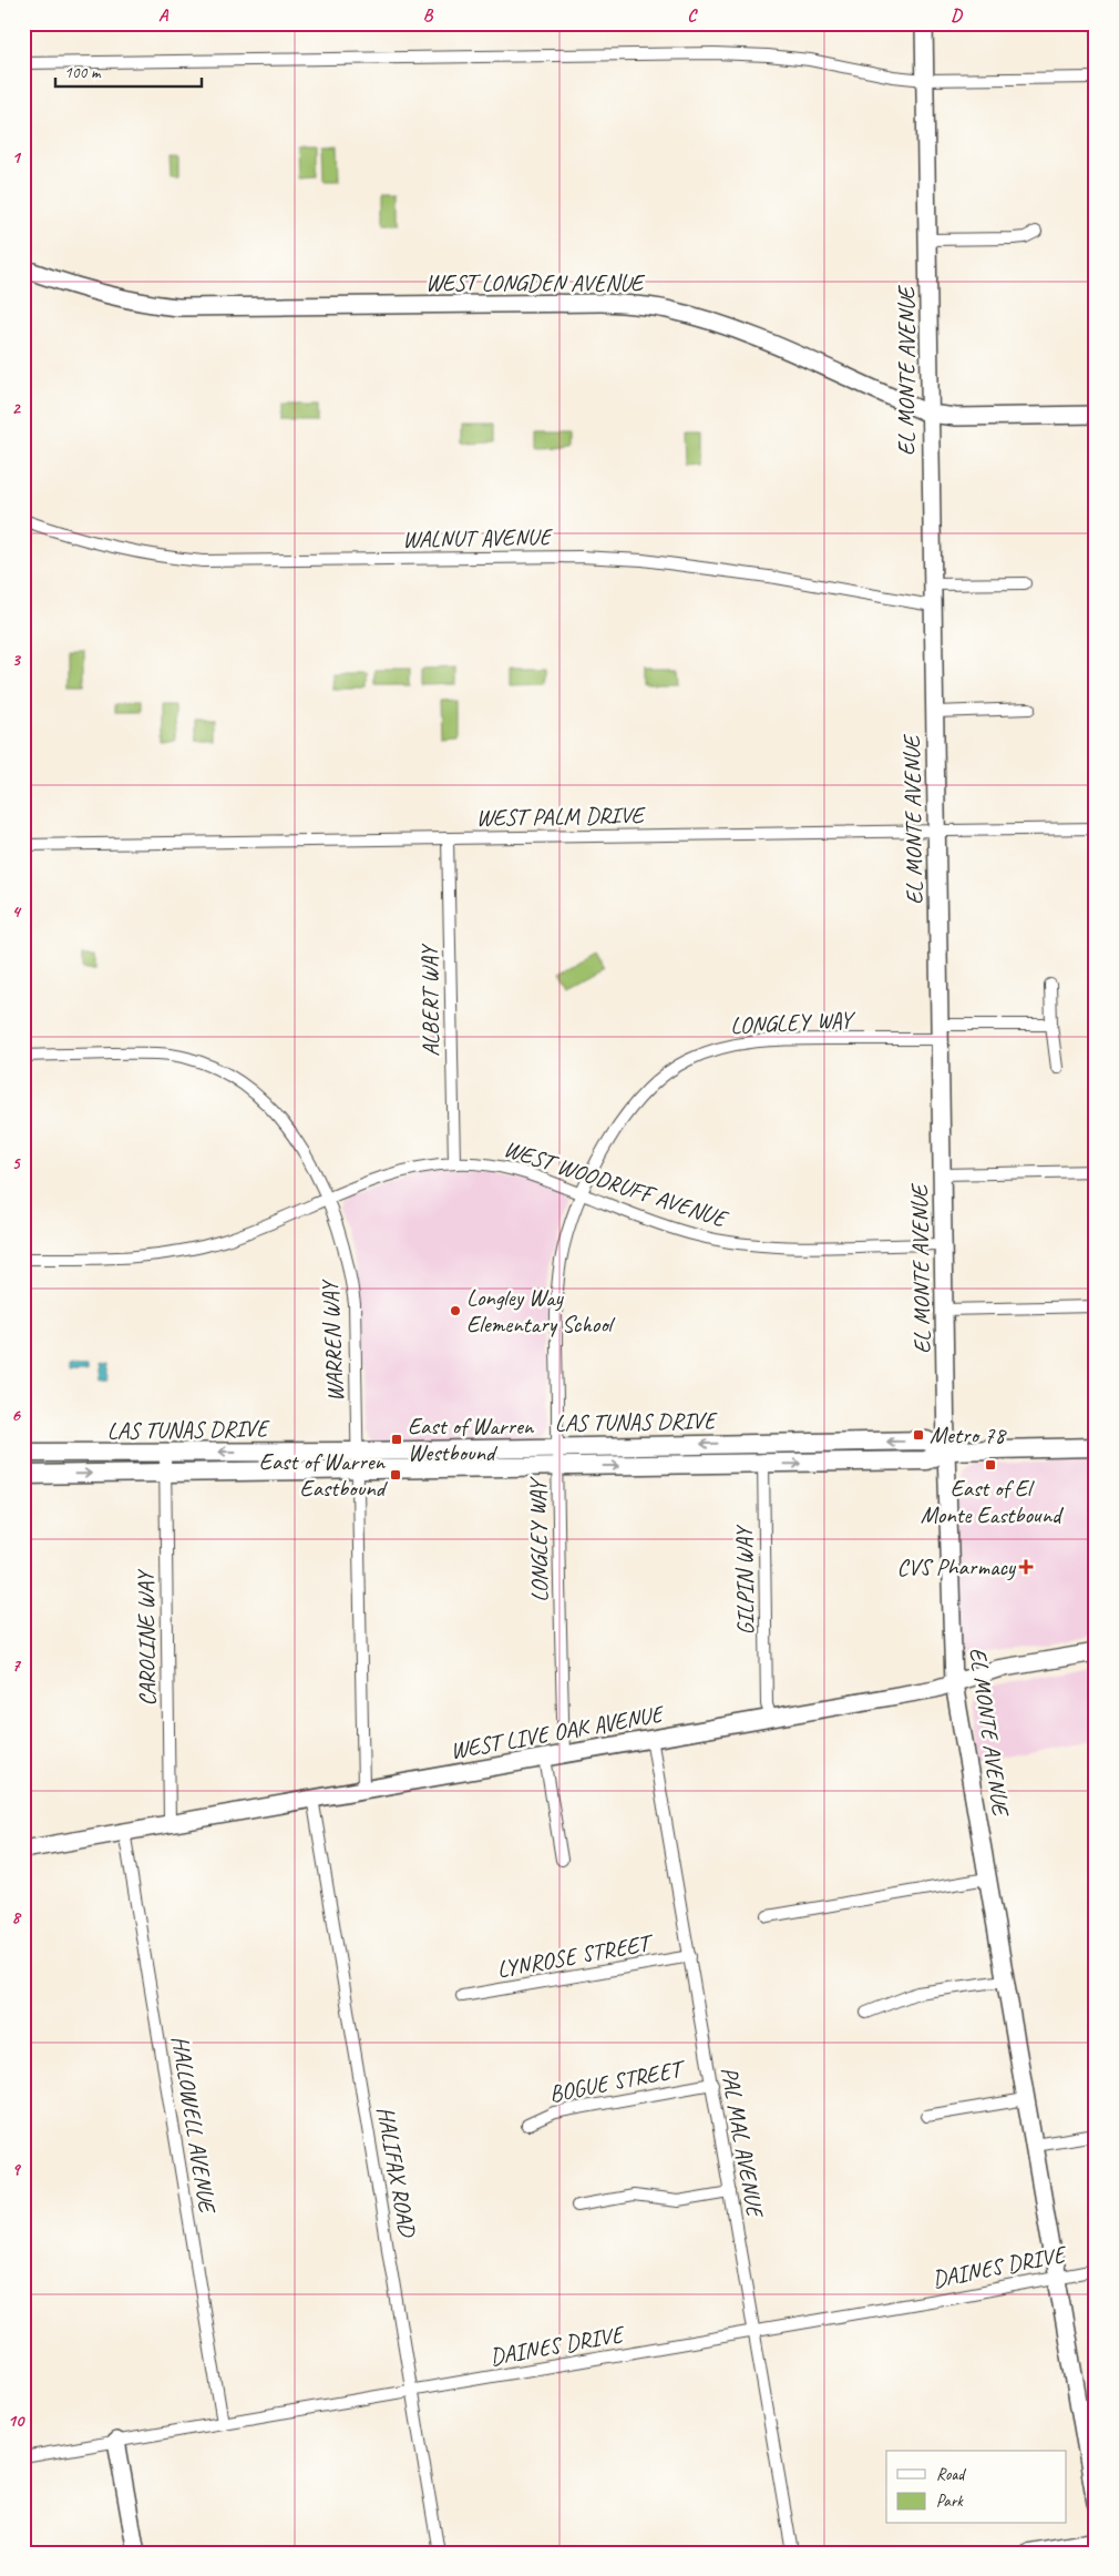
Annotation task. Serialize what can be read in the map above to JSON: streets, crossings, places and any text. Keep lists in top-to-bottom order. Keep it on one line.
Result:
{"streets":{"main road":["LAS TUNAS DRIVE"],"street":["WEST LONGDEN AVENUE","EL MONTE AVENUE","WALNUT AVENUE","WEST PALM DRIVE","ALBERT WAY","LONGLEY WAY","WEST WOODRUFF AVENUE","WARREN WAY","GILPIN WAY","CAROLINE WAY","WEST LIVE OAK AVENUE","LYNROSE STREET","BOGUE STREET","HALLOWELL AVENUE","PAL MAL AVENUE","HALIFAX ROAD","DAINES DRIVE"]},"crossings":[["WEST LONGDEN AVENUE","EL MONTE AVENUE"],["EL MONTE AVENUE","WALNUT AVENUE"],["EL MONTE AVENUE","WEST PALM DRIVE"],["EL MONTE AVENUE","LONGLEY WAY"],["EL MONTE AVENUE","WEST WOODRUFF AVENUE"],["EL MONTE AVENUE","LAS TUNAS DRIVE"],["EL MONTE AVENUE","WEST LIVE OAK AVENUE"],["EL MONTE AVENUE","DAINES DRIVE"],["WEST PALM DRIVE","ALBERT WAY"],["ALBERT WAY","WEST WOODRUFF AVENUE"],["LONGLEY WAY","WEST WOODRUFF AVENUE"],["LONGLEY WAY","LAS TUNAS DRIVE"],["LONGLEY WAY","WEST LIVE OAK AVENUE"],["WEST WOODRUFF AVENUE","WARREN WAY"],["WARREN WAY","LAS TUNAS DRIVE"],["WARREN WAY","WEST LIVE OAK AVENUE"],["LAS TUNAS DRIVE","GILPIN WAY"],["LAS TUNAS DRIVE","CAROLINE WAY"],["GILPIN WAY","WEST LIVE OAK AVENUE"],["CAROLINE WAY","WEST LIVE OAK AVENUE"],["WEST LIVE OAK AVENUE","HALLOWELL AVENUE"],["WEST LIVE OAK AVENUE","PAL MAL AVENUE"],["WEST LIVE OAK AVENUE","HALIFAX ROAD"],["LYNROSE STREET","PAL MAL AVENUE"],["BOGUE STREET","PAL MAL AVENUE"],["HALLOWELL AVENUE","DAINES DRIVE"],["PAL MAL AVENUE","DAINES DRIVE"],["HALIFAX ROAD","DAINES DRIVE"]],"places":{"other":["Longley Way Elementary School"],"transit":["Metro 78","East of Warren Westbound","East of El Monte Eastbound","East of Warren Eastbound"],"health":["CVS Pharmacy"]},"legend":["Road","Park"],"scale_bar":"100 m","grid":{"columns":["A","B","C","D"],"rows":["1","2","3","4","5","6","7","8","9","10"]}}
